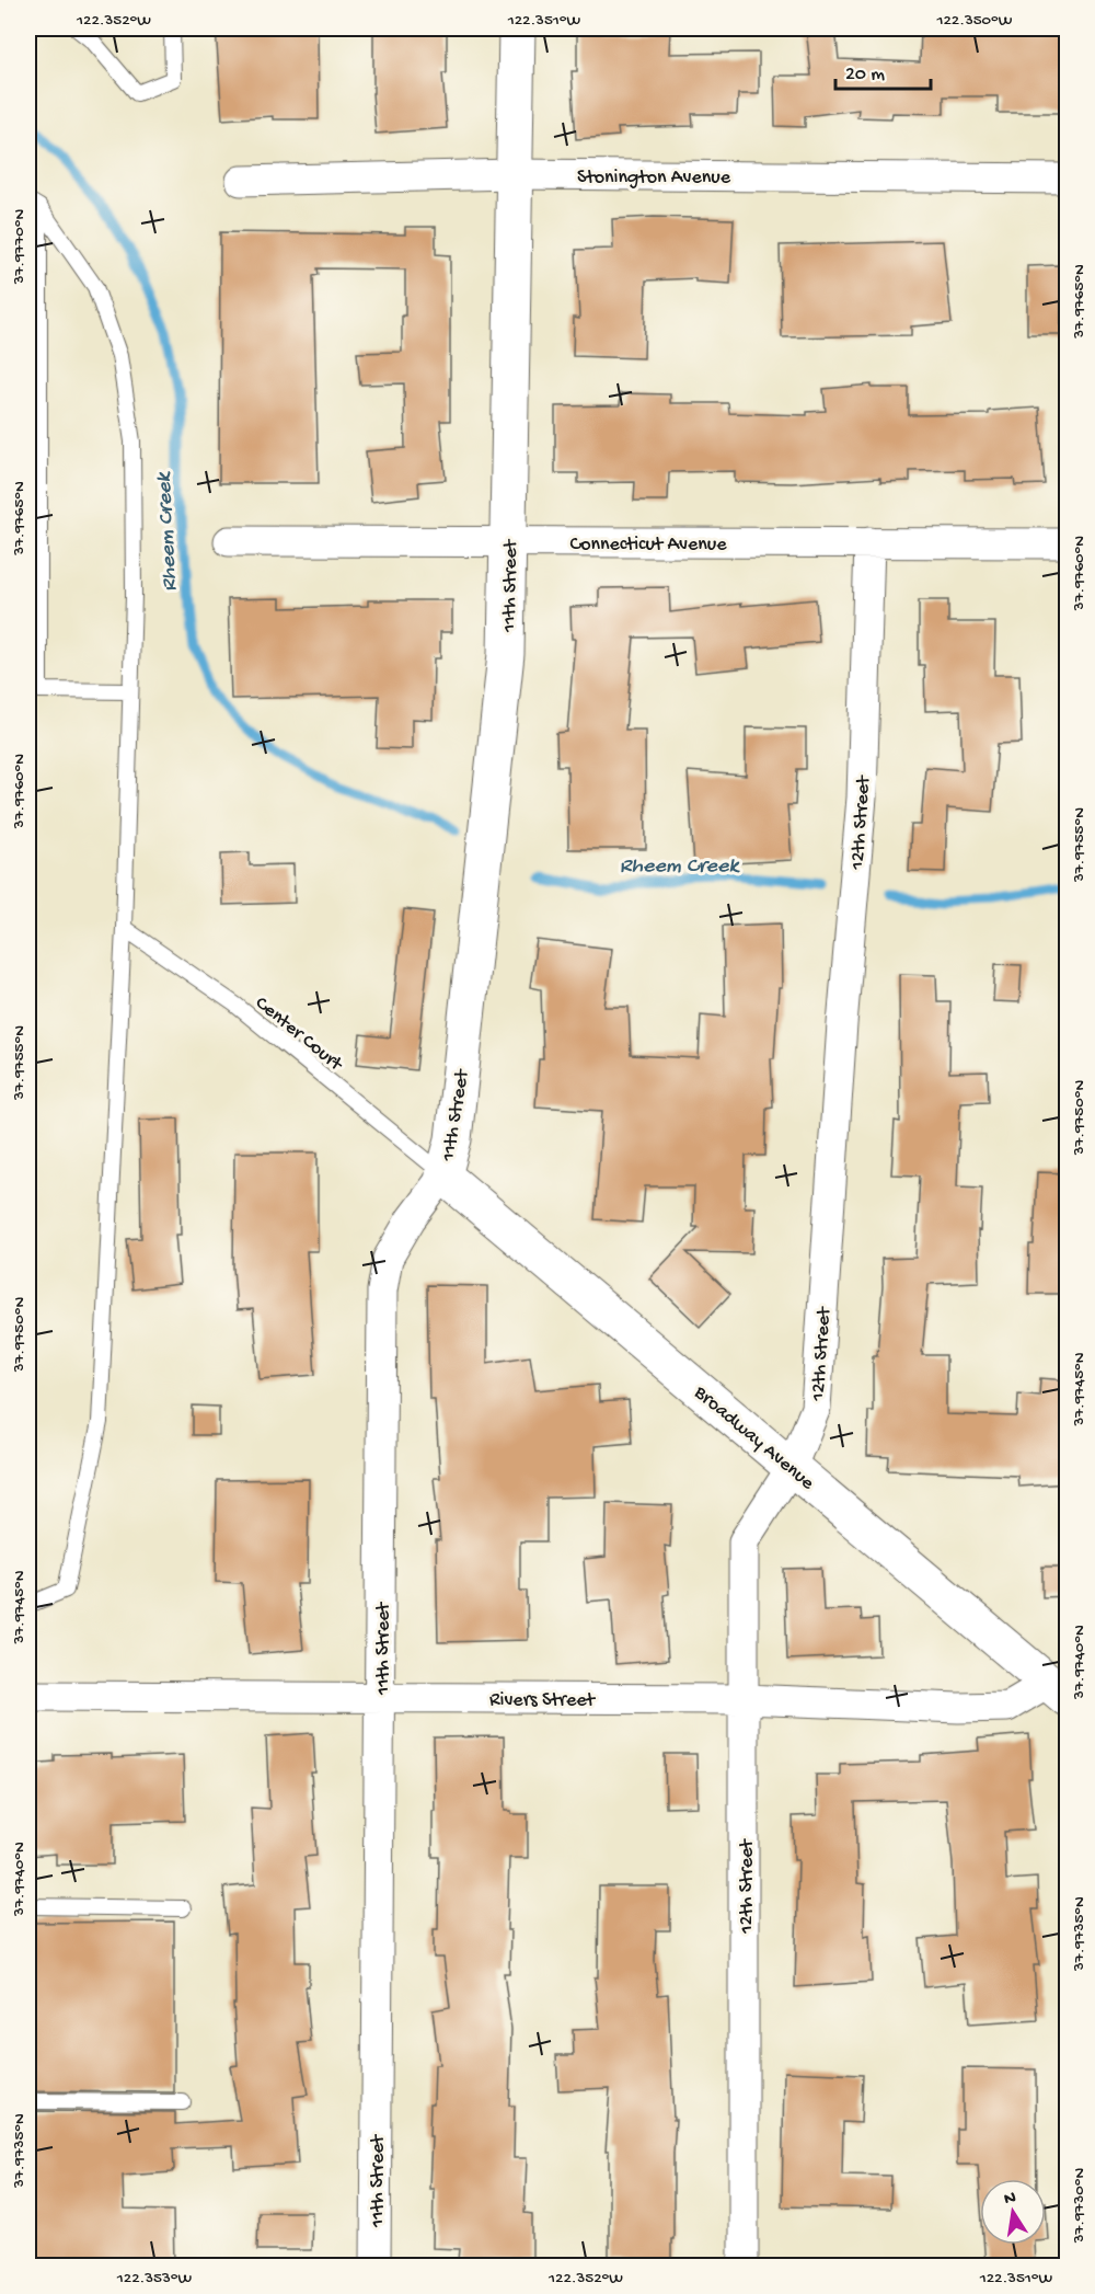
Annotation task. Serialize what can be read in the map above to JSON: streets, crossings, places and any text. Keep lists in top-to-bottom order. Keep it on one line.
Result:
{"streets":{"street":["Stonington Avenue","Connecticut Avenue","11th Street","12th Street","Broadway Avenue","Rivers Street"],"lane":["Center Court"]},"crossings":[["Stonington Avenue","11th Street"],["Connecticut Avenue","11th Street"],["Connecticut Avenue","12th Street"],["11th Street","Center Court"],["11th Street","Broadway Avenue"],["11th Street","Rivers Street"],["12th Street","Broadway Avenue"],["12th Street","Rivers Street"],["Center Court","Broadway Avenue"],["Broadway Avenue","Rivers Street"]],"water":["Rheem Creek"],"scale_bar":"20 m","north":"top","coordinates":["122.352°W","122.351°W","122.350°W","37.9770°N","37.9765°N","37.9760°N","37.9755°N","37.9750°N","37.9745°N","37.9740°N","37.9735°N","37.9730°N","122.353°W"]}
